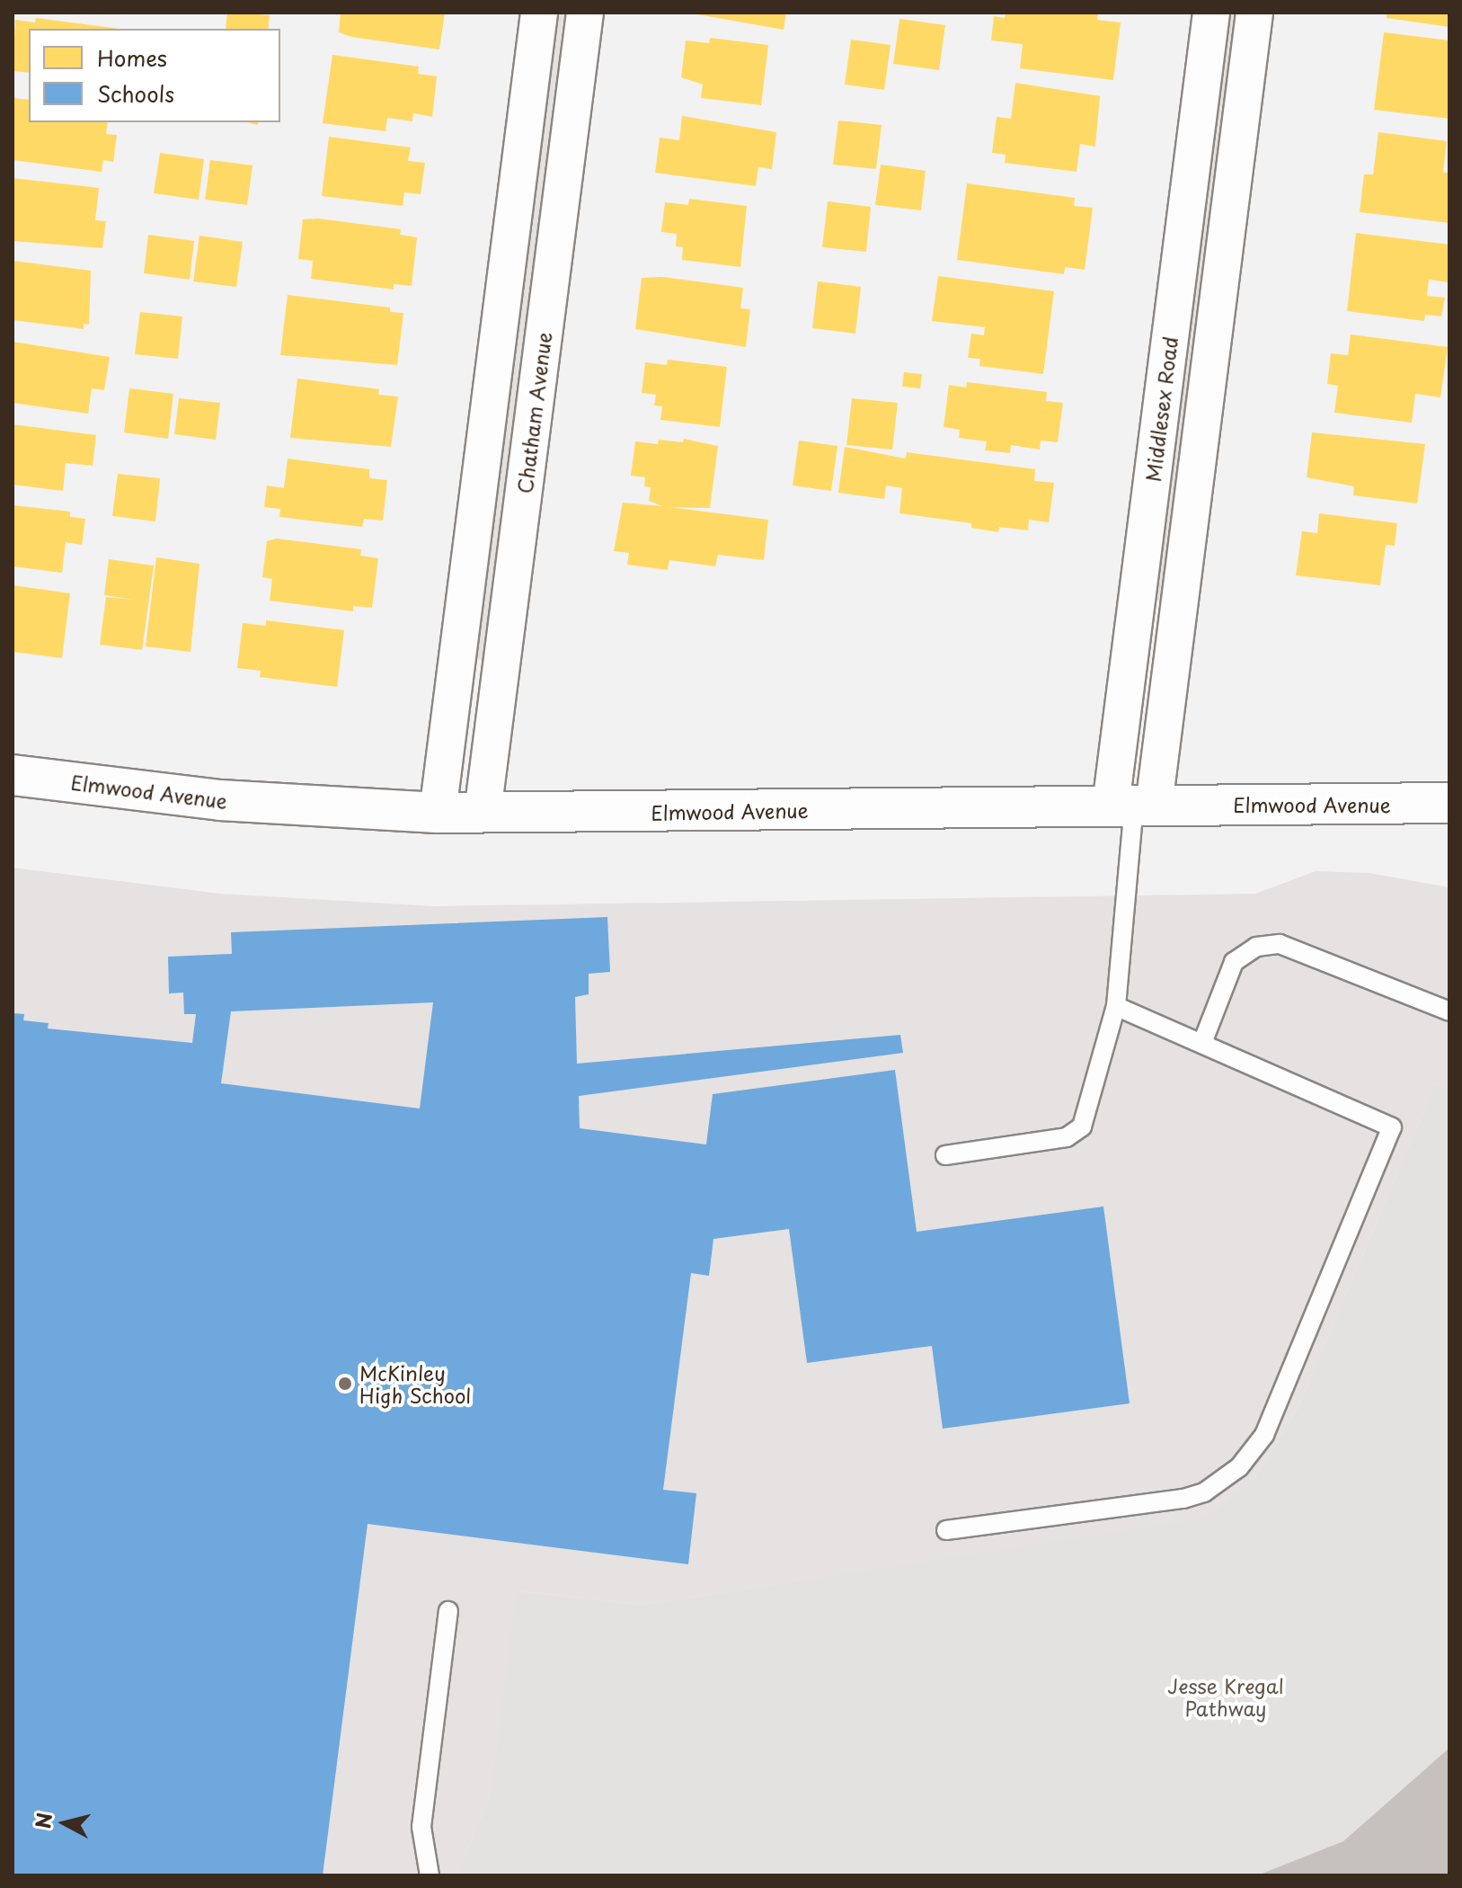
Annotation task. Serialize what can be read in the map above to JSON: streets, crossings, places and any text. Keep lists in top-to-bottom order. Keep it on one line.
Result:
{"streets":{"street":["Middlesex Road","Chatham Avenue","Elmwood Avenue"]},"crossings":[["Middlesex Road","Elmwood Avenue"],["Chatham Avenue","Elmwood Avenue"]],"parks":["Jesse Kregal Pathway"],"places":["McKinley High School"],"legend":["Homes","Schools"],"north":"left"}
